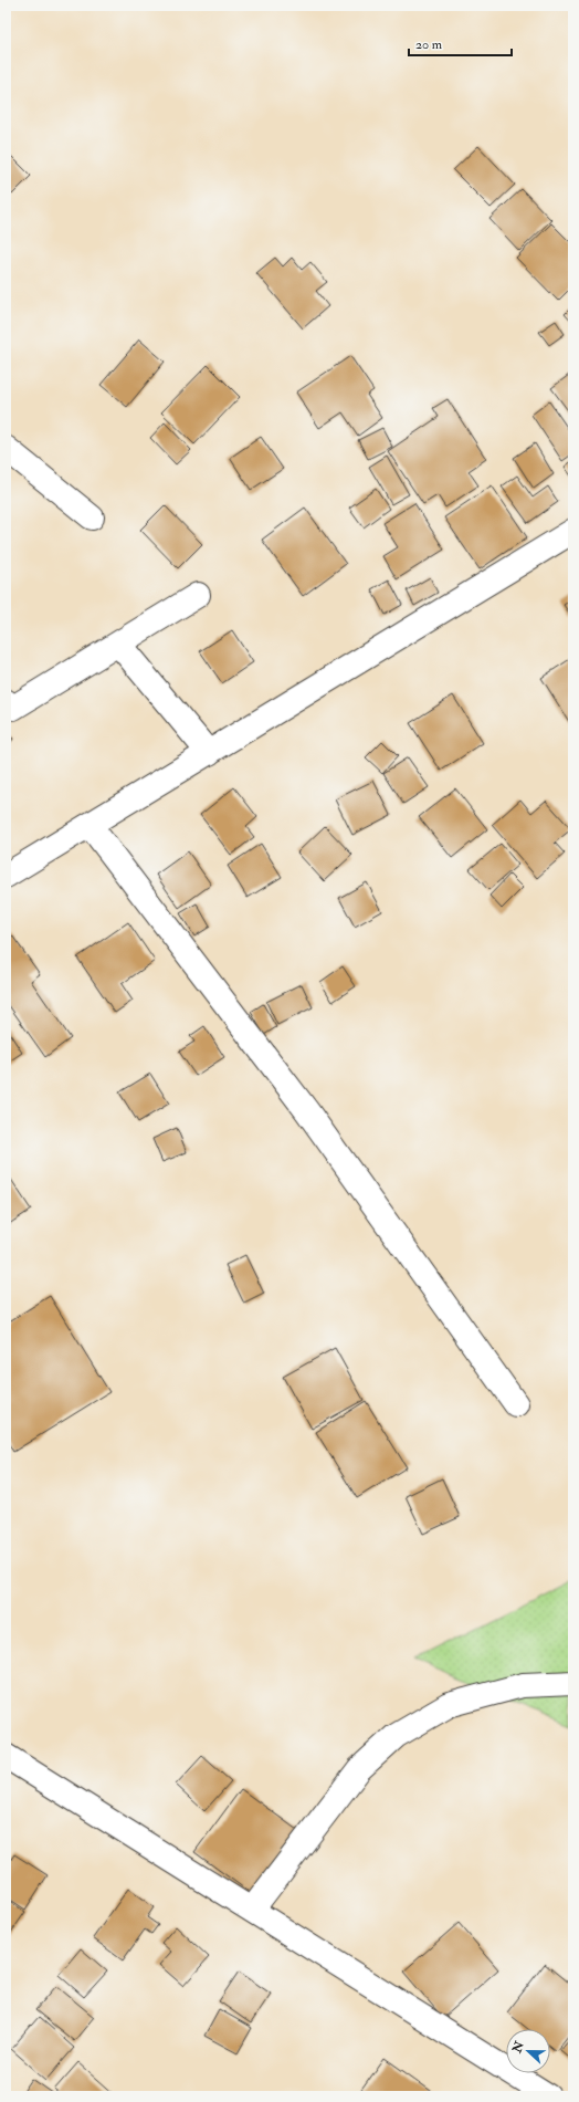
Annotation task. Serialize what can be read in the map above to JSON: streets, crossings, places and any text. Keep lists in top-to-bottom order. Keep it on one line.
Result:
{"scale_bar":"20 m","north":"left"}
